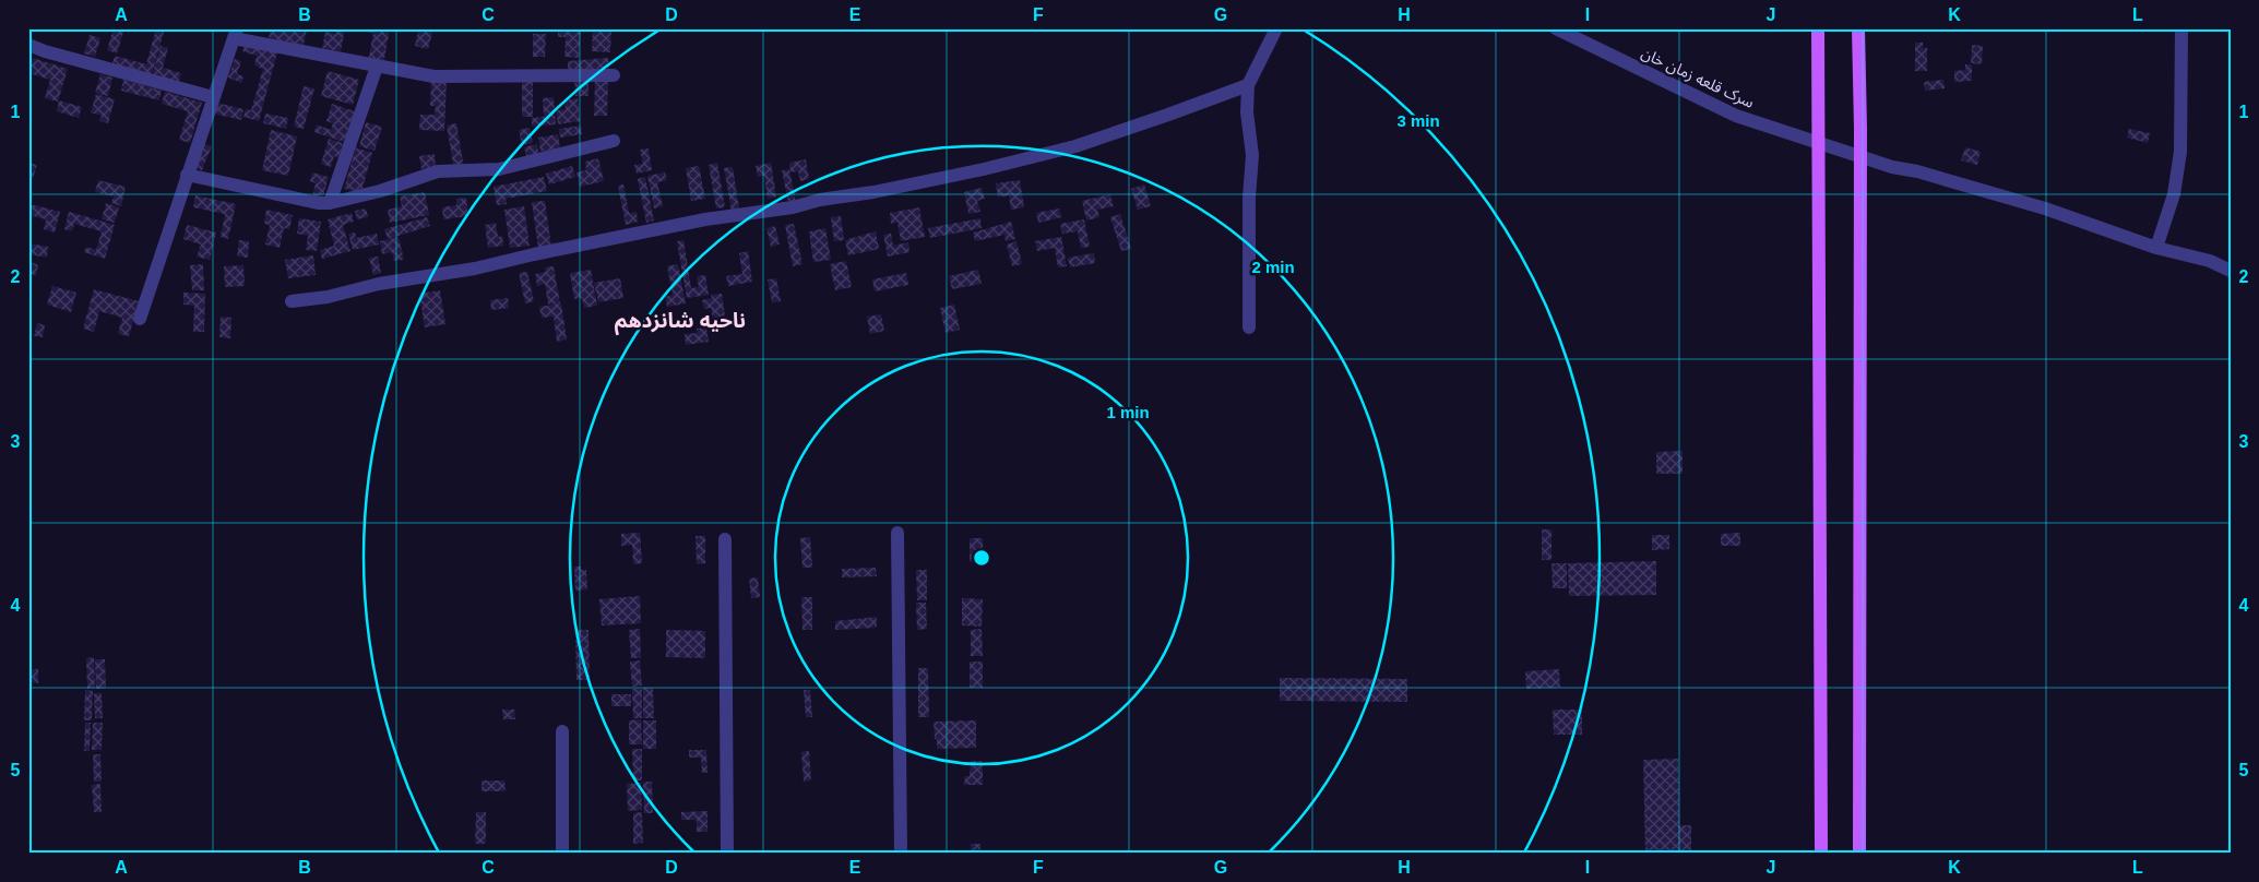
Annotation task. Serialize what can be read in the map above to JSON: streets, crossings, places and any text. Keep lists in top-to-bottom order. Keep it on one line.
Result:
{"streets":{"street":["سرک قلعه زمان خان"]},"districts":["ناحیه شانزدهم"],"grid":{"columns":["A","B","C","D","E","F","G","H","I","J","K","L"],"rows":["1","2","3","4","5"]},"rings":["3 min","2 min","1 min"]}
